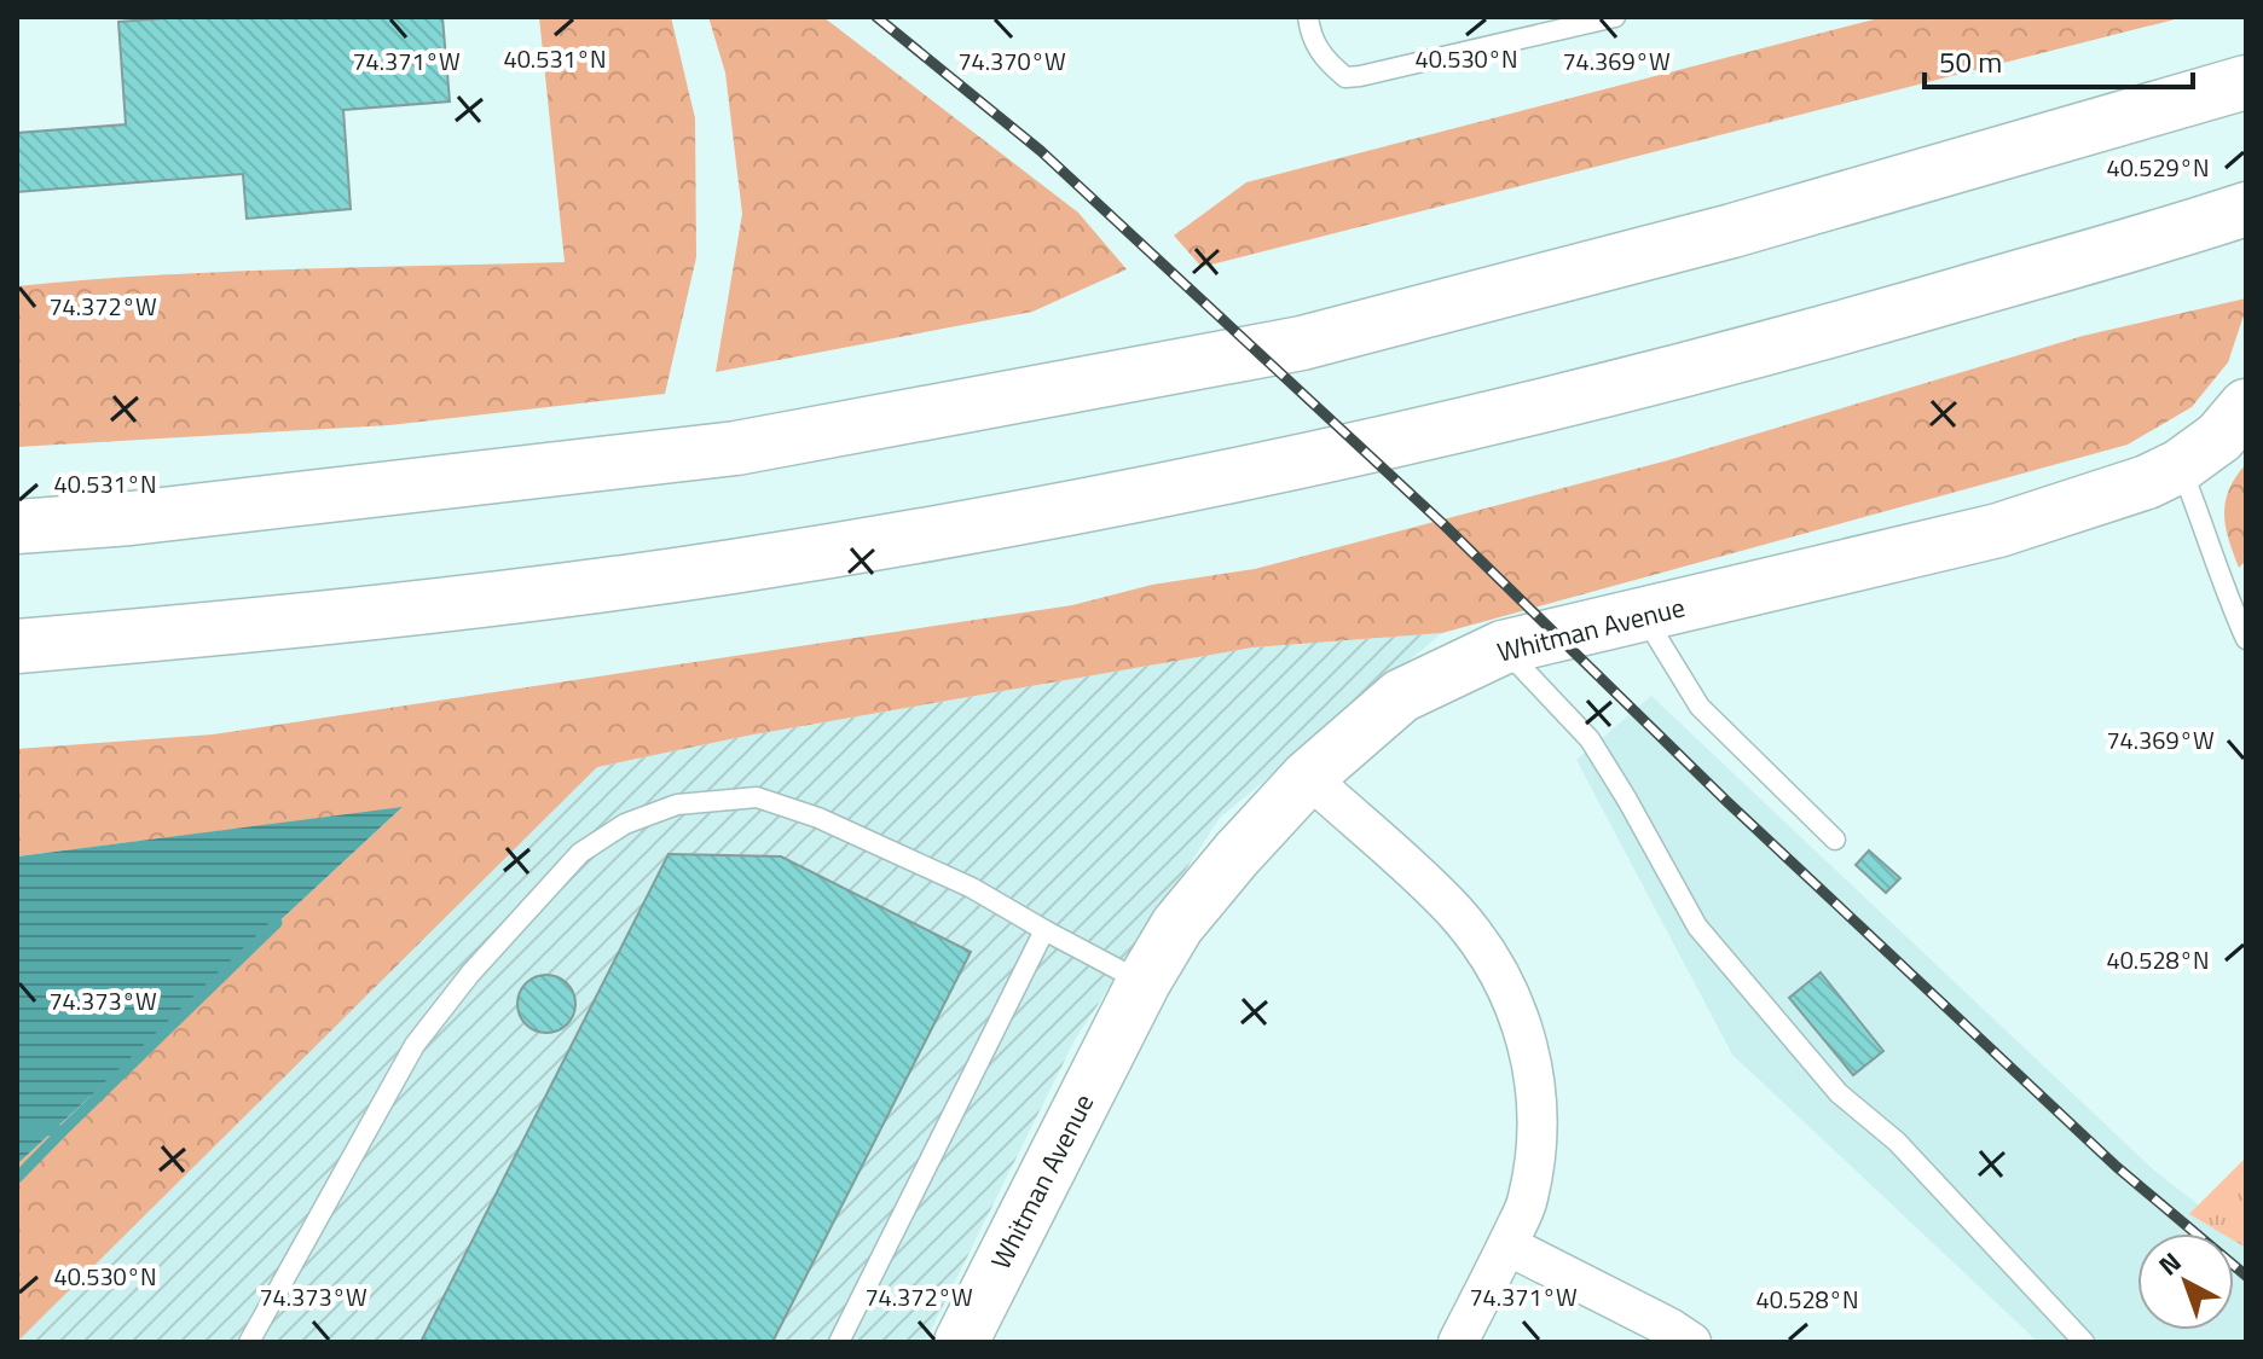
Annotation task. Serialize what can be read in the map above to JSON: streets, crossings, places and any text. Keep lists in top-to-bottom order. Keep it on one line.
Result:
{"streets":{"main road":["Whitman Avenue"]},"scale_bar":"50 m","north":"top left","coordinates":["40.531°N","40.530°N","74.371°W","74.370°W","74.369°W","40.529°N","74.372°W","40.528°N","74.373°W"]}
